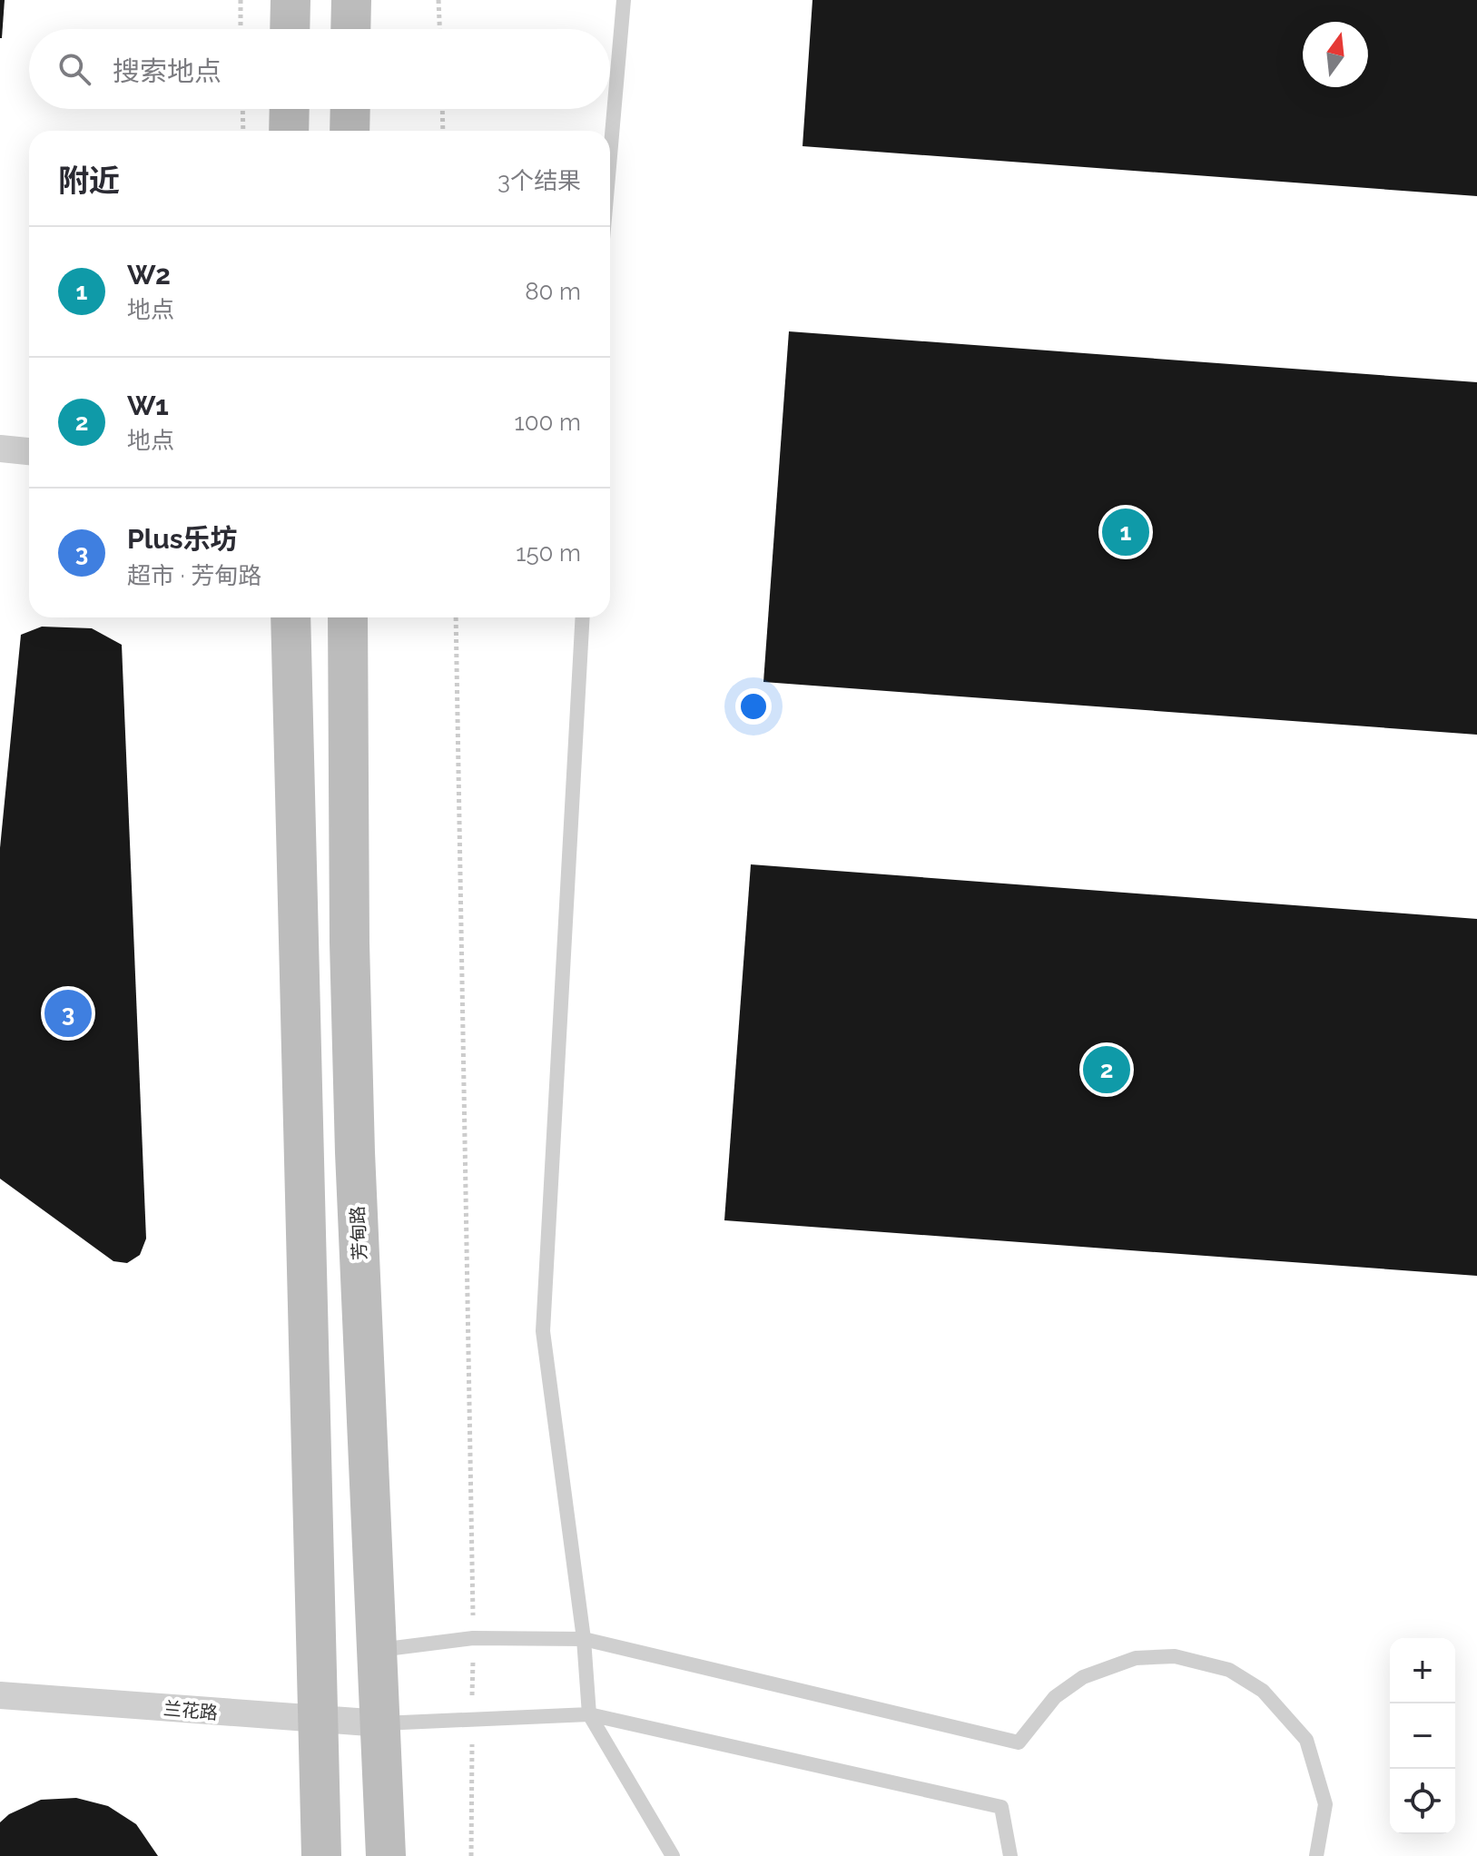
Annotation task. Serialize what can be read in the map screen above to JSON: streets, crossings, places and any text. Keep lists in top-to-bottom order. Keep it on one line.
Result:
{"streets":{"main road":["芳甸路"],"street":["兰花路"]},"crossings":[["芳甸路","兰花路"]],"north":"top","page":{"search":"搜索地点","heading":["附近","3个结果"],"list":[{"mark":"1","name":"W2","note":"地点","value":"80 m"},{"mark":"2","name":"W1","note":"地点","value":"100 m"},{"mark":"3","name":"Plus乐坊","note":"超市 · 芳甸路","value":"150 m"}],"pins":["1","3","2"],"map_buttons":["+","−"]}}
